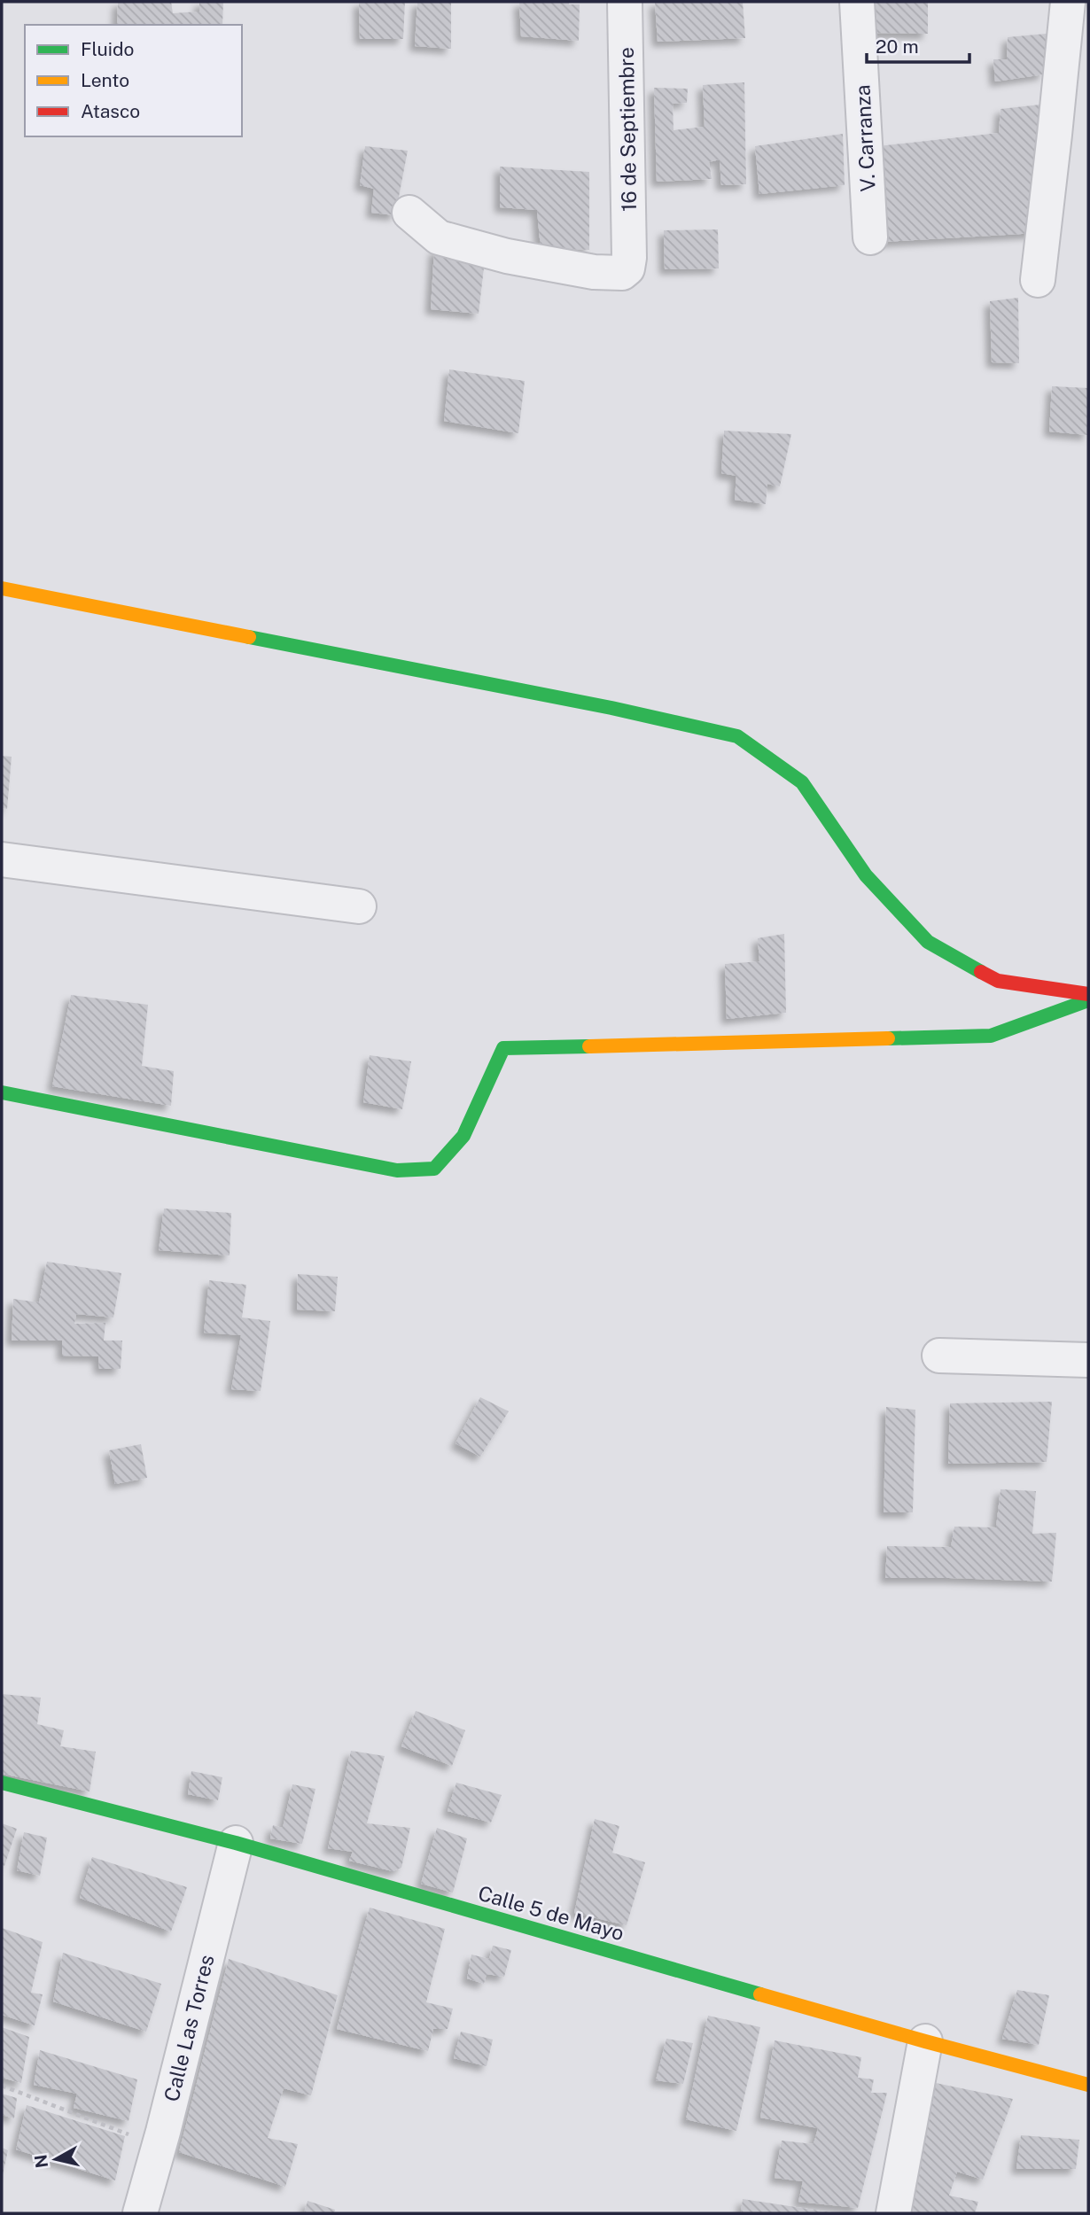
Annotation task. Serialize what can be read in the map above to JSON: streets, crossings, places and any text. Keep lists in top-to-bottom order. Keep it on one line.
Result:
{"streets":{"street":["16 de Septiembre","V. Carranza","Calle 5 de Mayo","Calle Las Torres"]},"crossings":[["Calle 5 de Mayo","Calle Las Torres"]],"legend":["Fluido","Lento","Atasco"],"scale_bar":"20 m","north":"left"}
